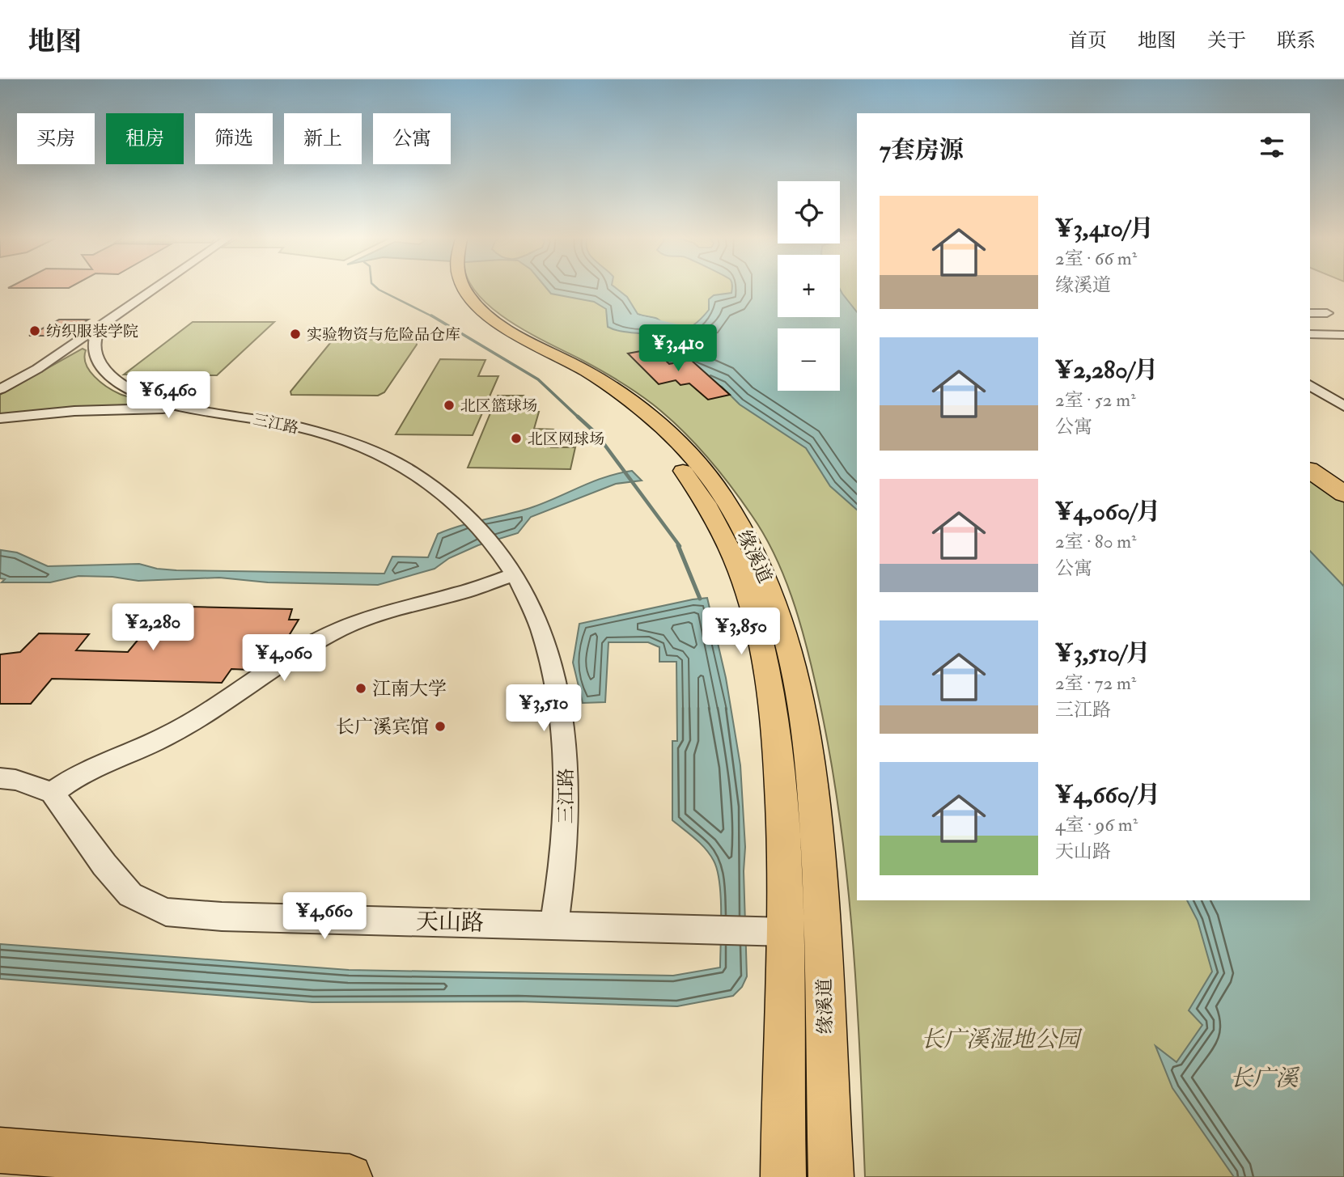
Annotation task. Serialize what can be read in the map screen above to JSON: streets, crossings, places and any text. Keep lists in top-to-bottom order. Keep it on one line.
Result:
{"streets":{"main road":["缘溪道"],"street":["三江路","天山路"]},"crossings":[["三江路","天山路"],["缘溪道","天山路"]],"water":["长广溪"],"parks":["长广溪湿地公园"],"places":["纺织服装学院","实验物资与危险品仓库","北区篮球场","北区网球场","江南大学","长广溪宾馆"],"page":{"header":"地图","nav":["首页","地图","关于","联系"],"chip":["买房","租房","筛选","新上","公寓"],"heading":"7套房源","map_buttons":["+","−"],"list":[{"name":"¥3,410/月","note":"2室 · 66 m² · 缘溪道"},{"name":"¥2,280/月","note":"2室 · 52 m² · 公寓"},{"name":"¥4,060/月","note":"2室 · 80 m² · 公寓"},{"name":"¥3,510/月","note":"2室 · 72 m² · 三江路"},{"name":"¥4,660/月","note":"4室 · 96 m² · 天山路"}],"price":["¥3,410","¥6,460","¥2,280","¥3,850","¥4,060","¥3,510","¥4,660"]}}
